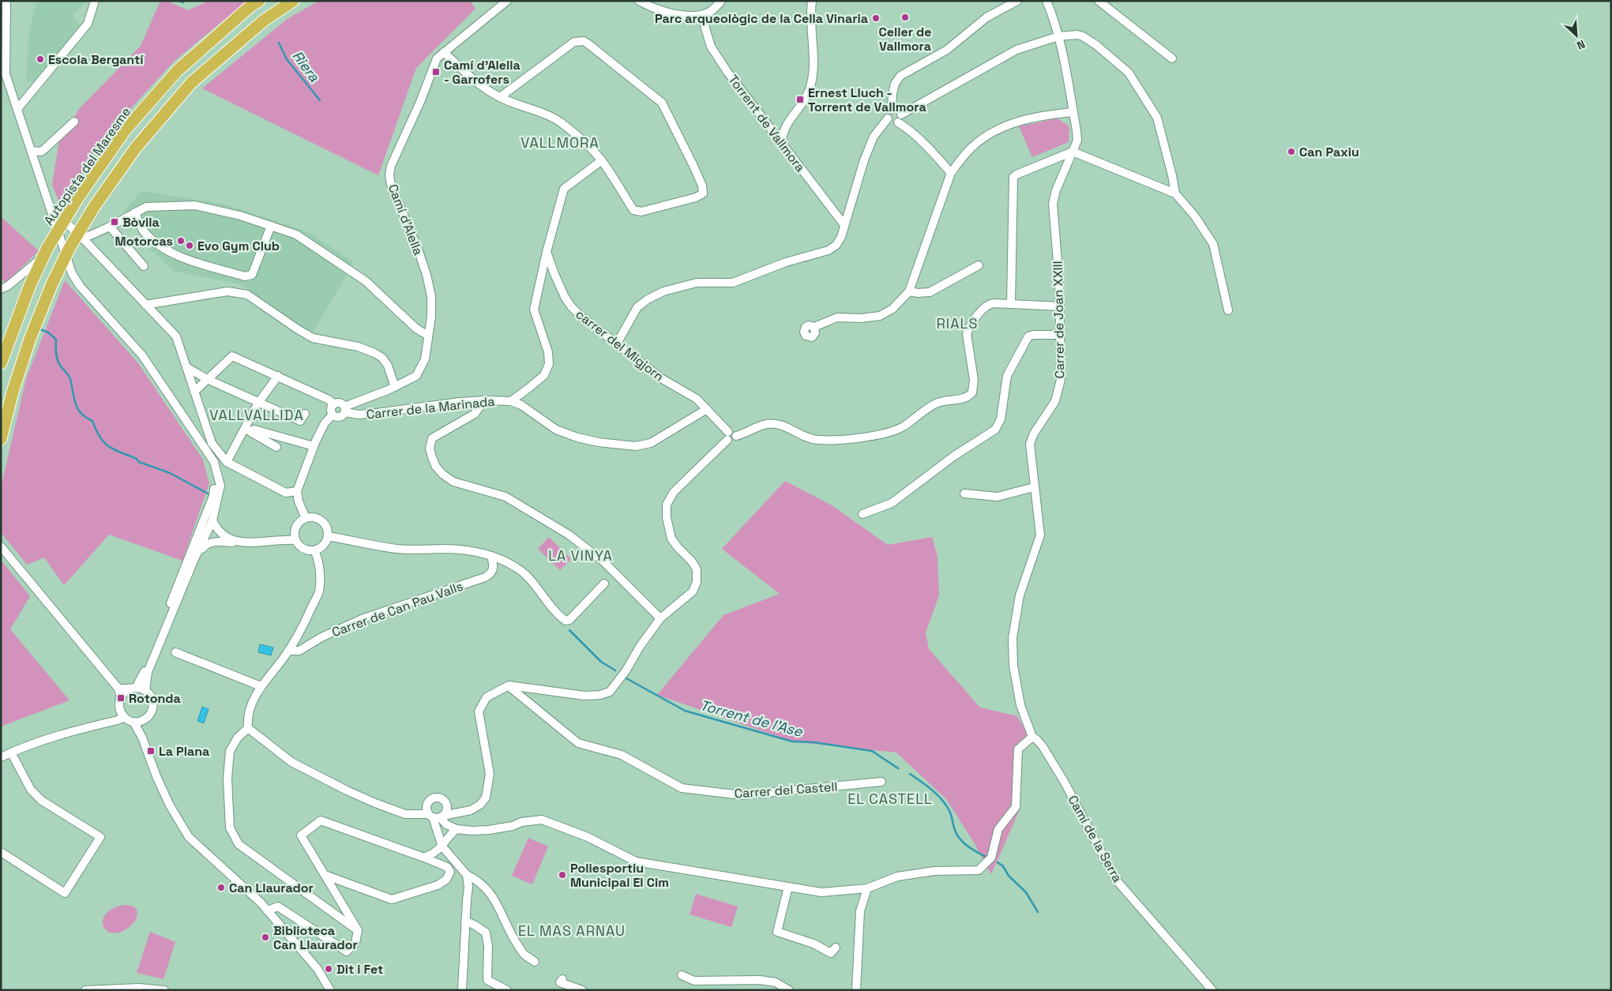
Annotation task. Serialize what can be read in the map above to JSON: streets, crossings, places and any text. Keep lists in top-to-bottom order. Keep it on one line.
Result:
{"streets":{"highway":["Autopista del Maresme"],"street":["Torrent de Vallmora","Camí d'Alella","Carrer de Joan XXIII","carrer del Migjorn","Carrer de la Marinada","Carrer de Can Pau Valls","Carrer del Castell","Camí de la Serra"]},"crossings":[["Camí d'Alella","Carrer de la Marinada"],["Carrer de Joan XXIII","Camí de la Serra"],["carrer del Migjorn","Carrer de la Marinada"]],"districts":["VALLMORA","RIALS","VALLVALLIDA","LA VINYA","EL CASTELL","EL MAS ARNAU"],"water":["Riera","Torrent de l'Ase"],"places":{"other":["Celler de Vallmora","Parc arqueològic de la Cella Vinaria","Escola Bergantí","Can Paxiu","Motorcas","Evo Gym Club","Poliesportiu Municipal El Cim","Can Llaurador","Biblioteca Can Llaurador","Dit i Fet"],"transit":["Camí d'Alella - Garrofers","Ernest Lluch - Torrent de Vallmora","Bòvila","Rotonda","La Plana"]},"north":"bottom right"}
